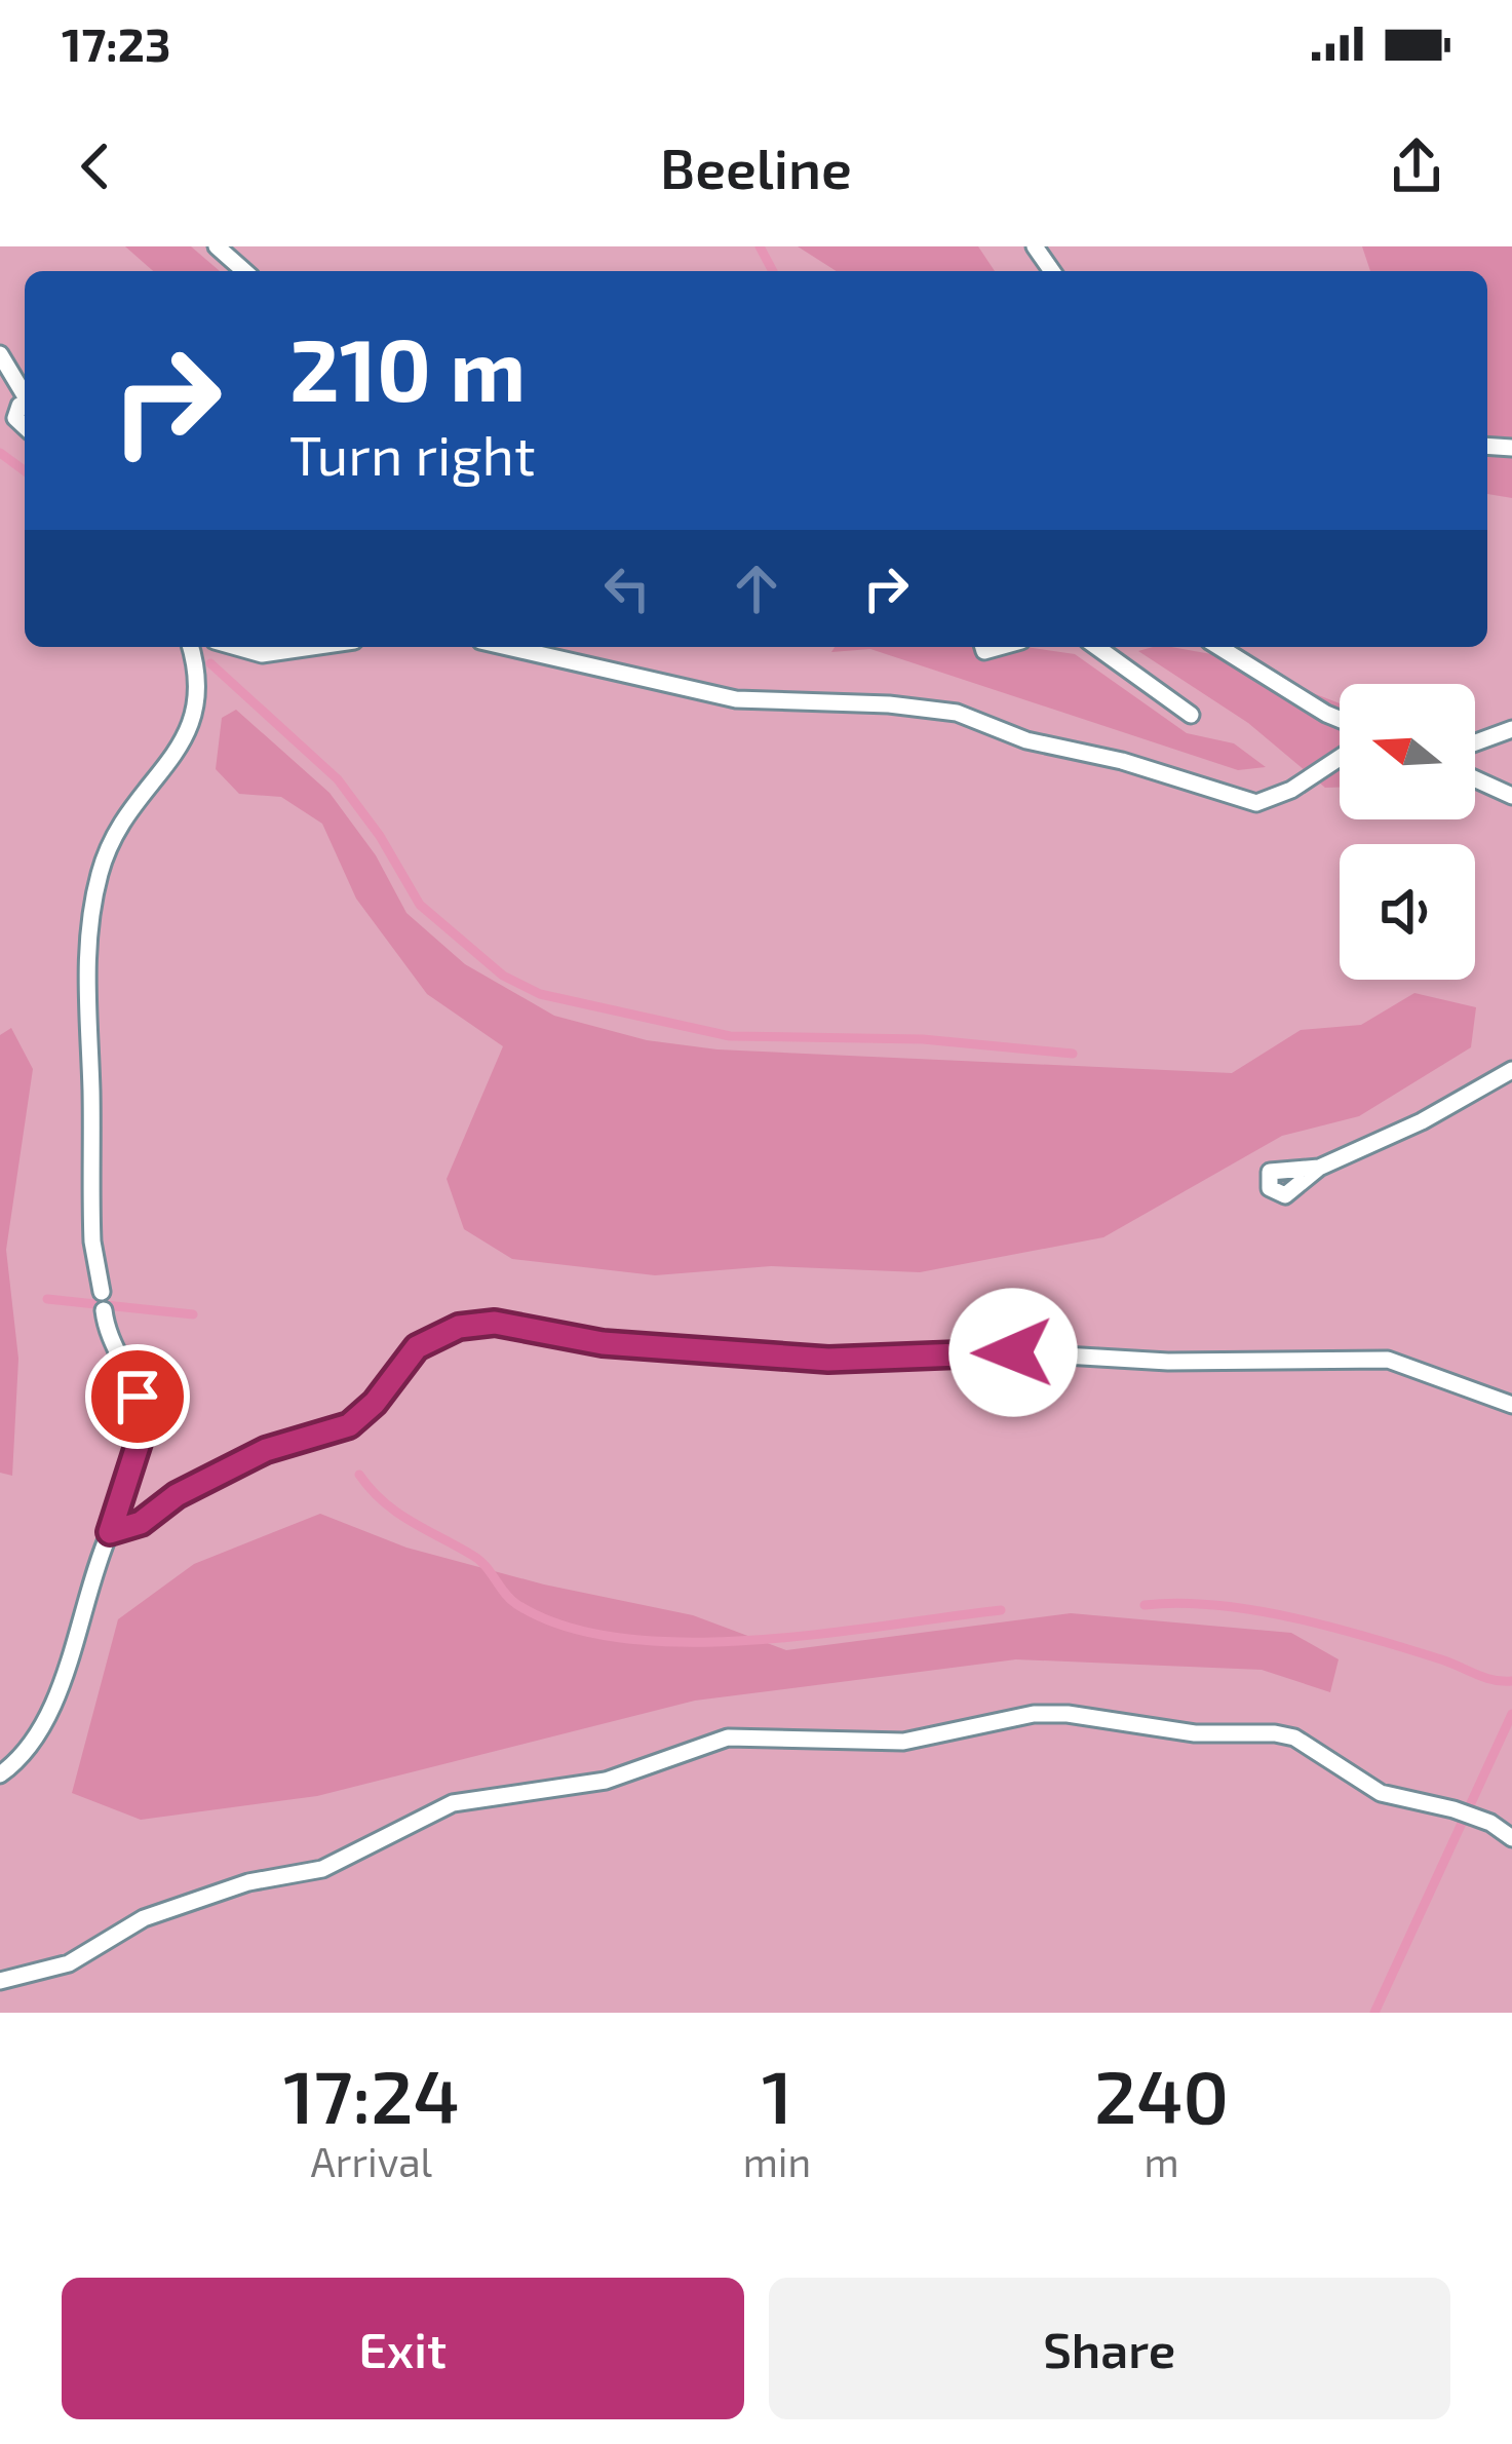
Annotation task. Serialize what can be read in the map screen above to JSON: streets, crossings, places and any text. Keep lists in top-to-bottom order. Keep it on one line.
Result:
{"north":"left","page":{"status":"17:23","header":"Beeline","turn":["210 m","Turn right"],"eta":["17:24","Arrival","1","min","240","m"],"buttons":["Exit","Share"]}}
